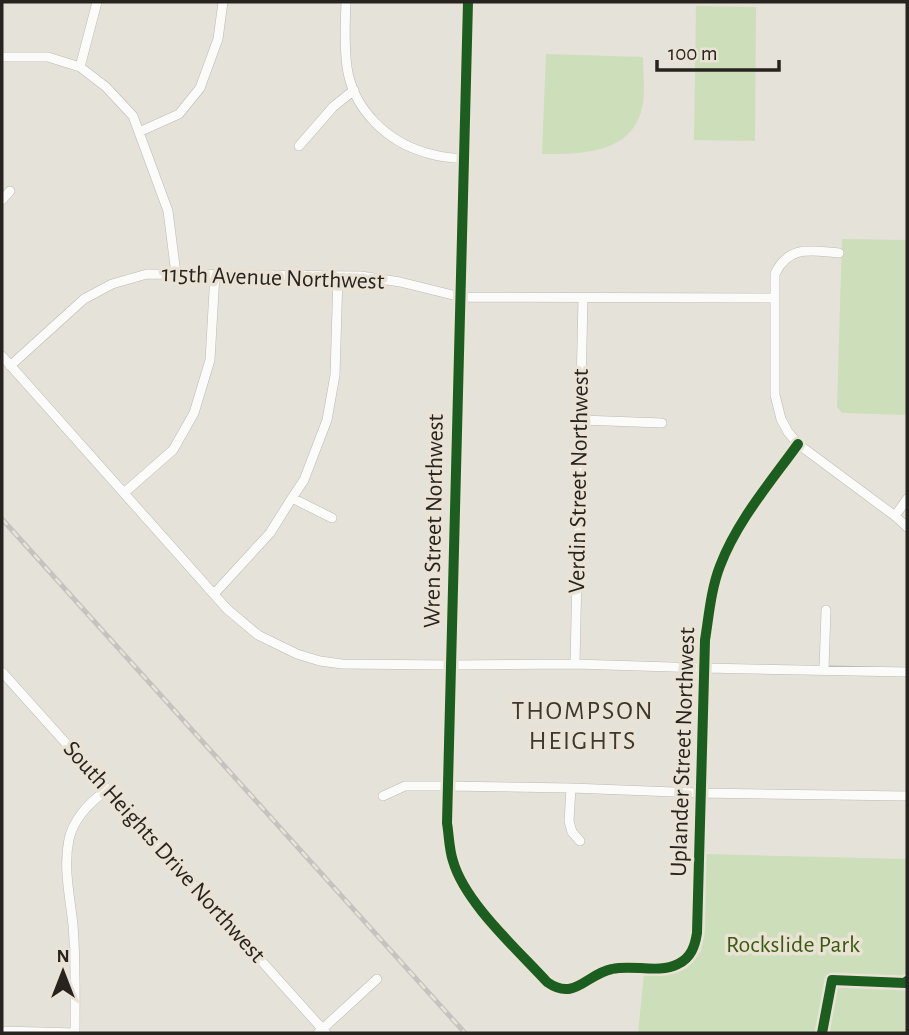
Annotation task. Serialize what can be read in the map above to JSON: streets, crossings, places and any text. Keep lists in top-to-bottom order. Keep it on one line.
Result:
{"streets":{"street":["115th Avenue Northwest","Verdin Street Northwest","Wren Street Northwest","Uplander Street Northwest","South Heights Drive Northwest"]},"crossings":[["115th Avenue Northwest","Verdin Street Northwest"],["115th Avenue Northwest","Wren Street Northwest"],["Wren Street Northwest","Uplander Street Northwest"]],"districts":["THOMPSON HEIGHTS"],"parks":["Rockslide Park"],"scale_bar":"100 m","north":"top"}
